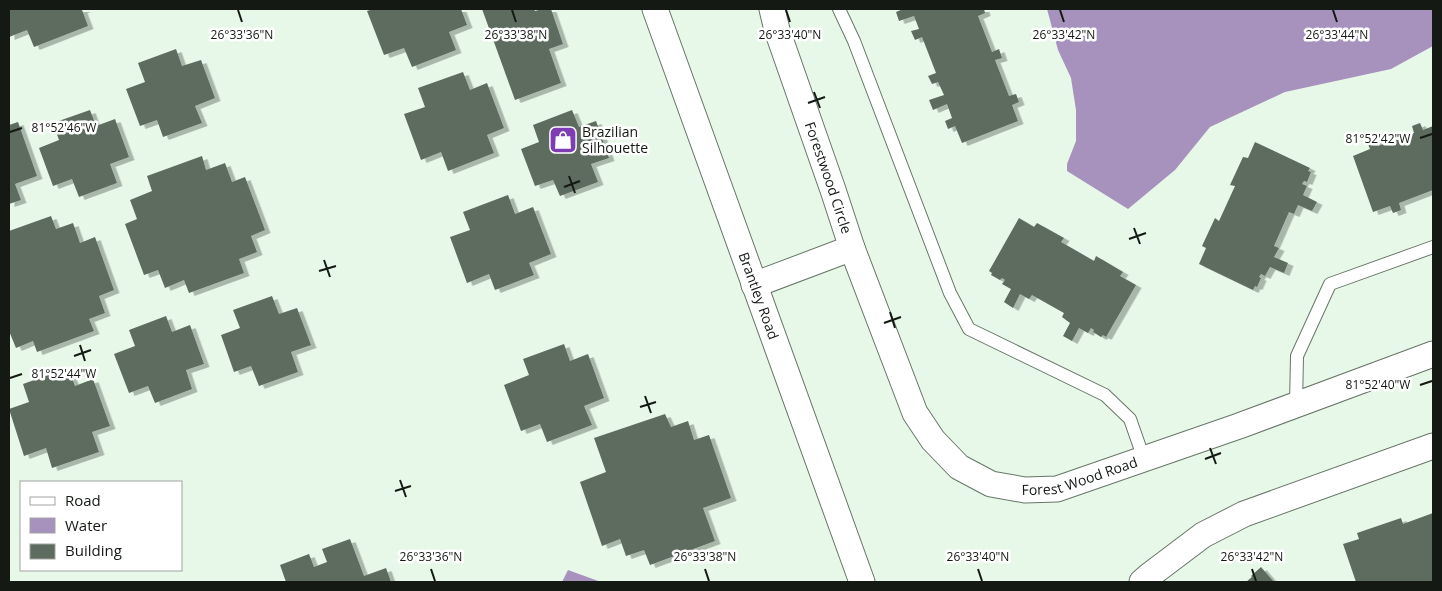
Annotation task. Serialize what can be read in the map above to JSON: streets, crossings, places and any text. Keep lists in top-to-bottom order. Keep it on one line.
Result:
{"streets":{"street":["Forestwood Circle","Brantley Road","Forest Wood Road"]},"crossings":[["Forestwood Circle","Brantley Road"],["Forestwood Circle","Forest Wood Road"]],"places":{"shop":["Brazilian Silhouette"]},"legend":["Road","Water","Building"],"coordinates":["26°33'36\"N","26°33'38\"N","26°33'40\"N","26°33'42\"N","26°33'44\"N","81°52'46\"W","81°52'42\"W","81°52'44\"W","81°52'40\"W"]}
